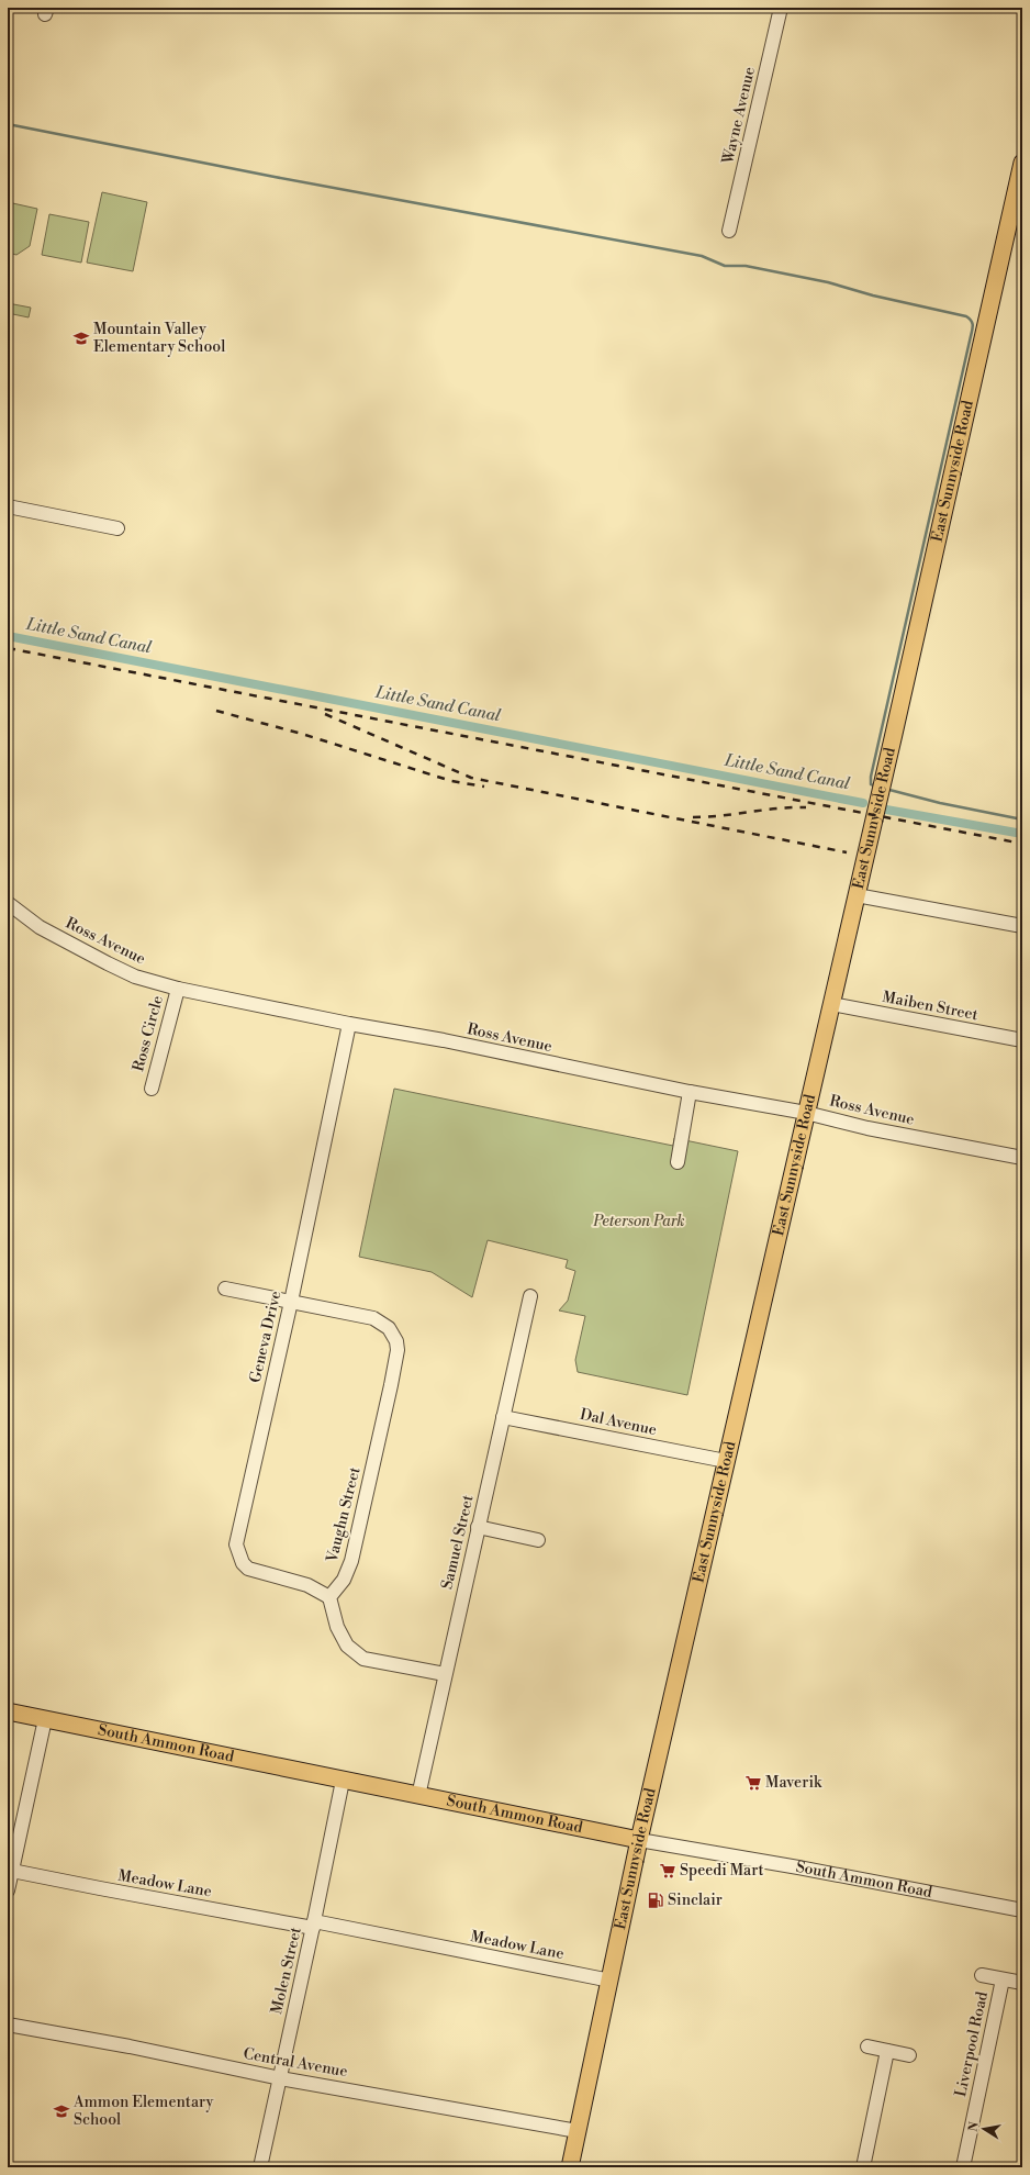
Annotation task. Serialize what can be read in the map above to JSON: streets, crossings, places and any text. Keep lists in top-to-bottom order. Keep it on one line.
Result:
{"streets":{"main road":["East Sunnyside Road","South Ammon Road"],"street":["Wayne Avenue","Ross Avenue","Maiben Street","Ross Circle","Geneva Drive","Dal Avenue","Vaughn Street","Samuel Street","Meadow Lane","Molen Street","Liverpool Road","Central Avenue"]},"crossings":[["East Sunnyside Road","Ross Avenue"],["East Sunnyside Road","Maiben Street"],["East Sunnyside Road","Dal Avenue"],["East Sunnyside Road","South Ammon Road"],["East Sunnyside Road","Meadow Lane"],["East Sunnyside Road","Central Avenue"],["Ross Avenue","Ross Circle"],["Ross Avenue","Geneva Drive"],["Geneva Drive","Vaughn Street"],["Dal Avenue","Samuel Street"],["Samuel Street","South Ammon Road"],["South Ammon Road","Molen Street"],["Meadow Lane","Molen Street"],["Molen Street","Central Avenue"]],"water":["Little Sand Canal"],"parks":["Peterson Park"],"places":{"school or university":["Mountain Valley Elementary School","Ammon Elementary School"],"supermarket":["Maverik","Speedi Mart"],"fuel station":["Sinclair"]},"north":"left"}
